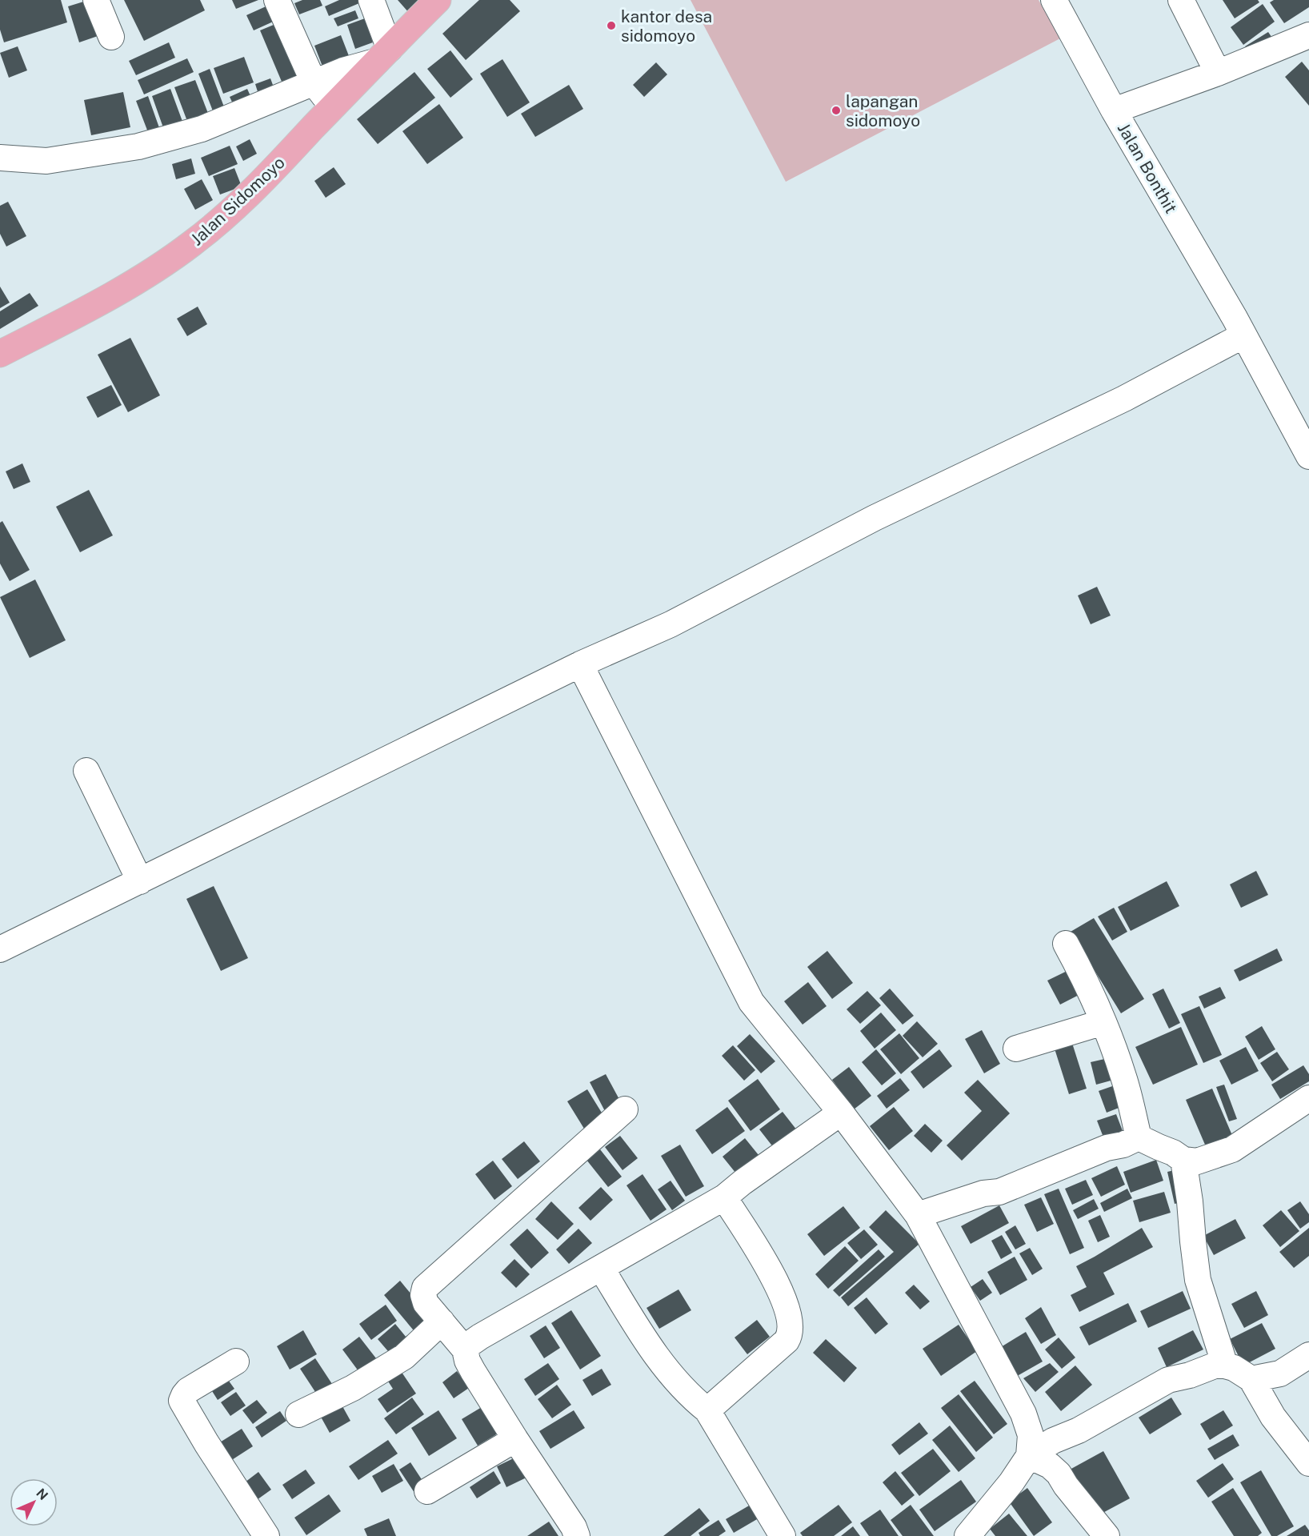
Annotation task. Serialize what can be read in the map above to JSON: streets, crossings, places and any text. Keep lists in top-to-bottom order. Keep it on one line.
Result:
{"streets":{"main road":["Jalan Sidomoyo"],"street":["Jalan Bonthit"]},"places":["kantor desa sidomoyo","lapangan sidomoyo"],"north":"top right"}
